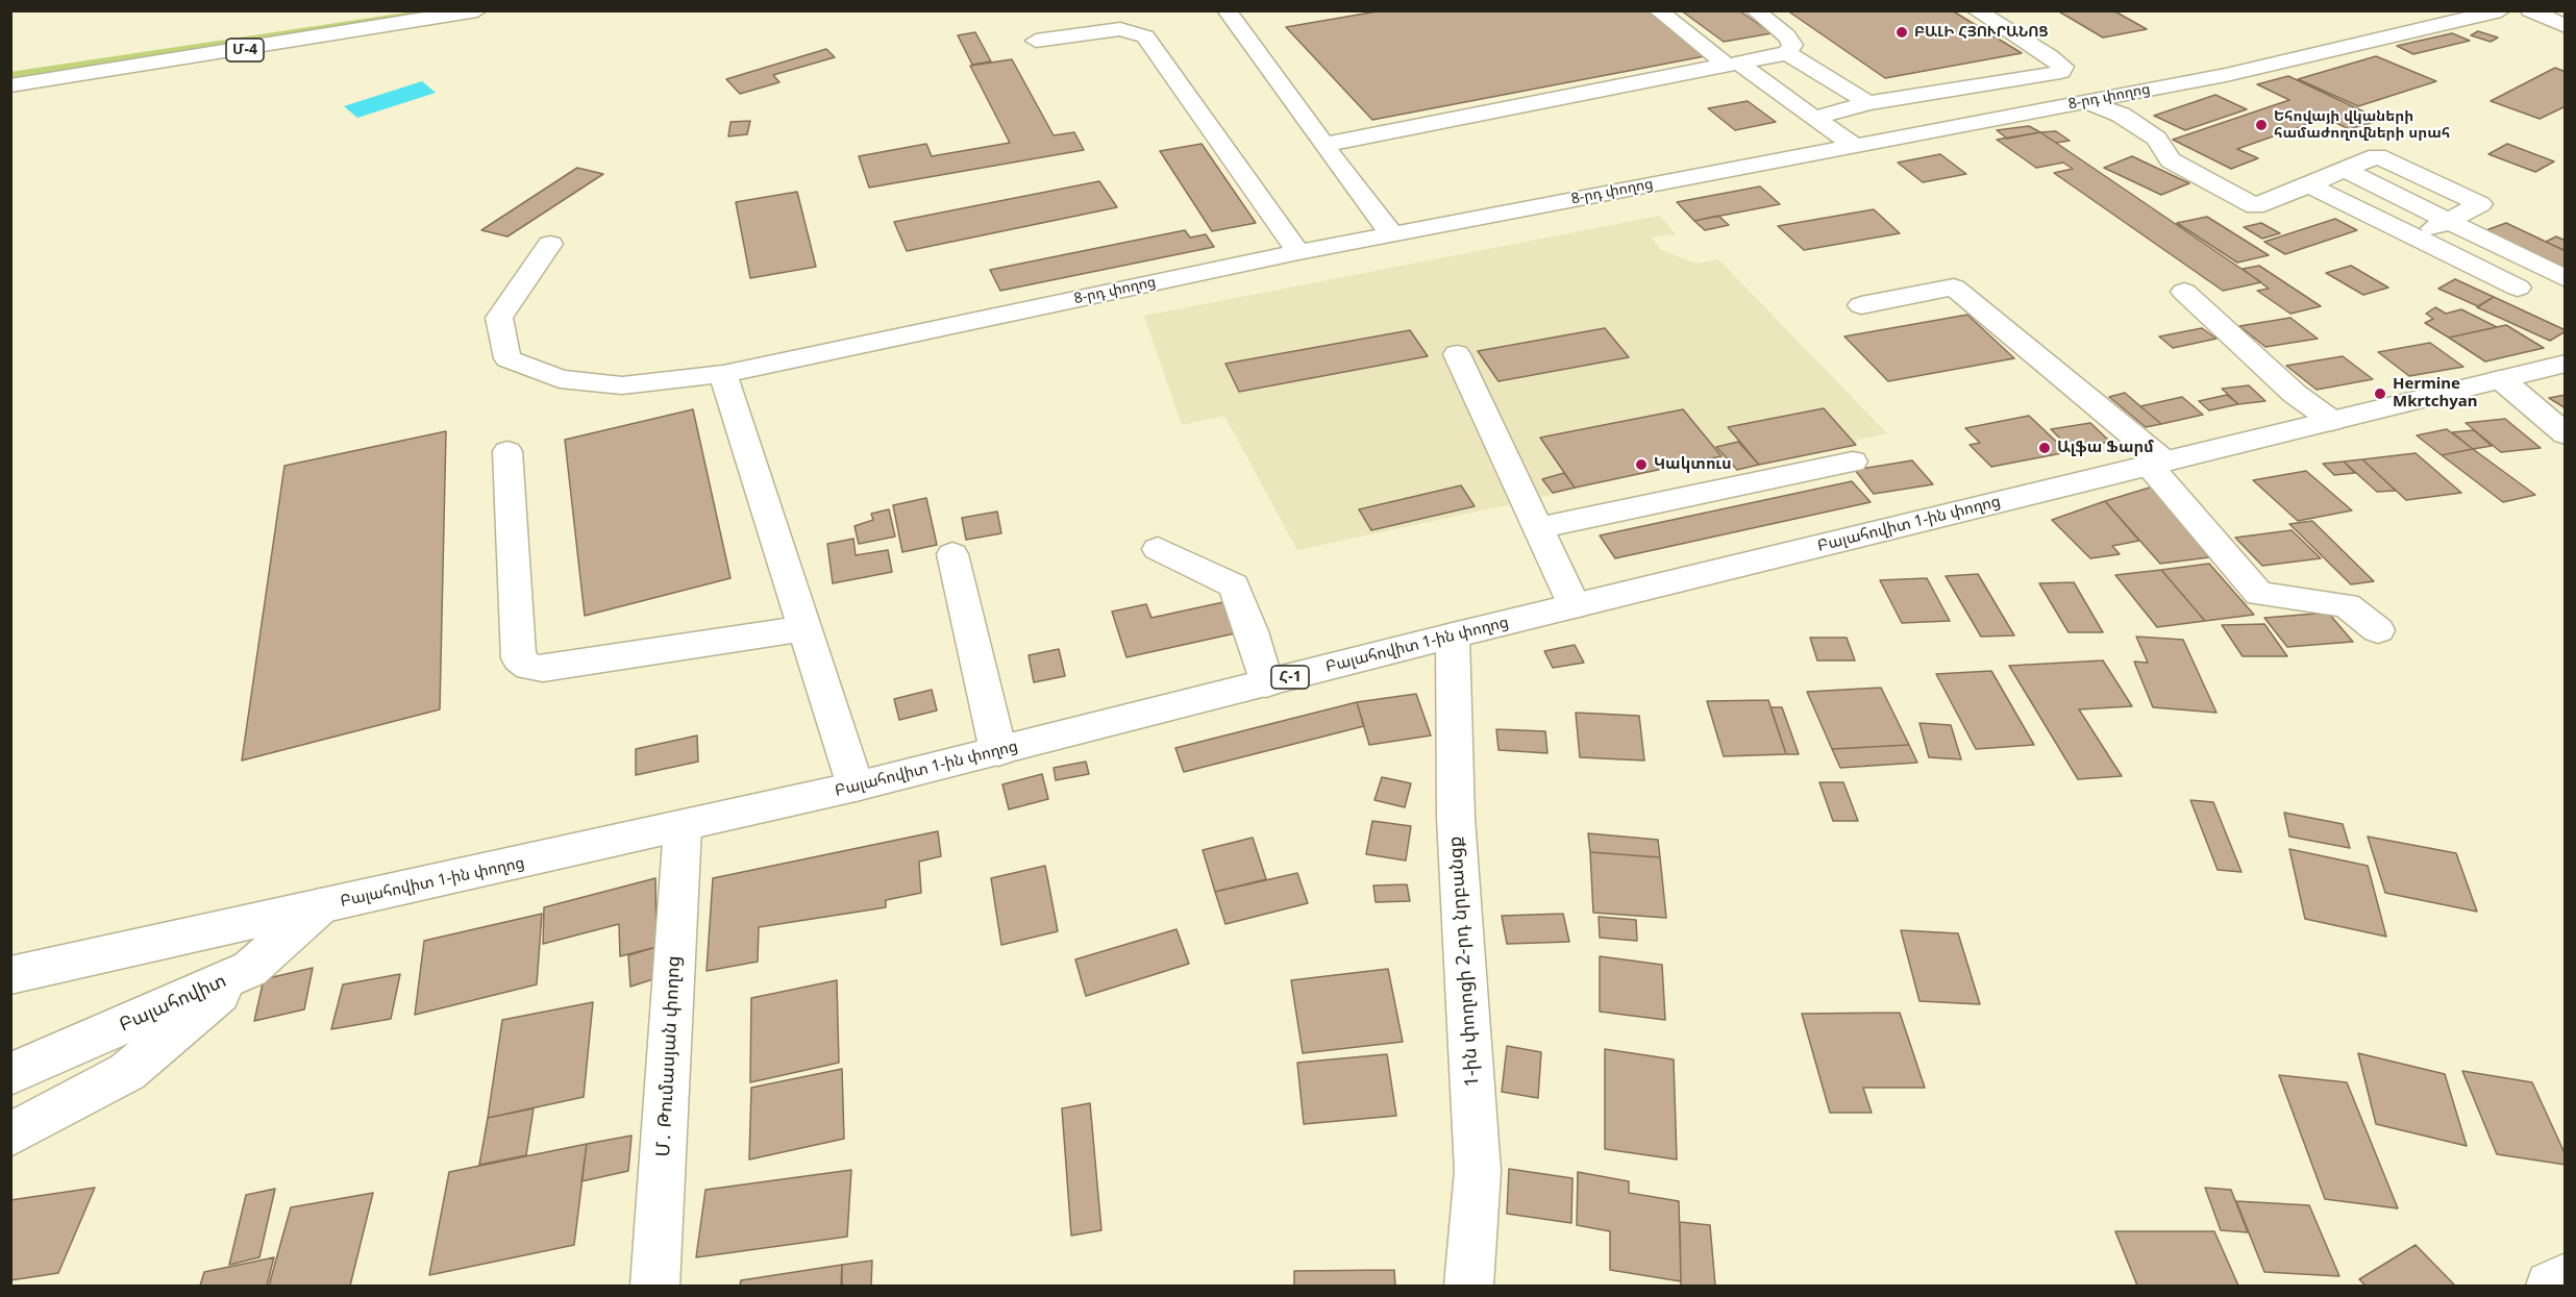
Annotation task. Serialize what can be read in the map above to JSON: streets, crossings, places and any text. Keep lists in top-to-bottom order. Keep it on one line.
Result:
{"streets":{"main road":["Մ-4","8-րդ փողոց","Բալահովիտ 1-ին փողոց","Հ-1","1-ին փողոցի 2-րդ նրբանցք","Բալահովիտ","Մ․ Թումասյան փողոց"]},"crossings":[["Բալահովիտ 1-ին փողոց","1-ին փողոցի 2-րդ նրբանցք"],["Բալահովիտ 1-ին փողոց","Բալահովիտ"],["Բալահովիտ 1-ին փողոց","Մ․ Թումասյան փողոց"]],"places":["ԲԱԼԻ ՀՅՈՒՐԱՆՈՑ","Եհովայի վկաների համաժողովների սրահ","Hermine Mkrtchyan","Ալֆա Ֆարմ","Կակտուս"]}
